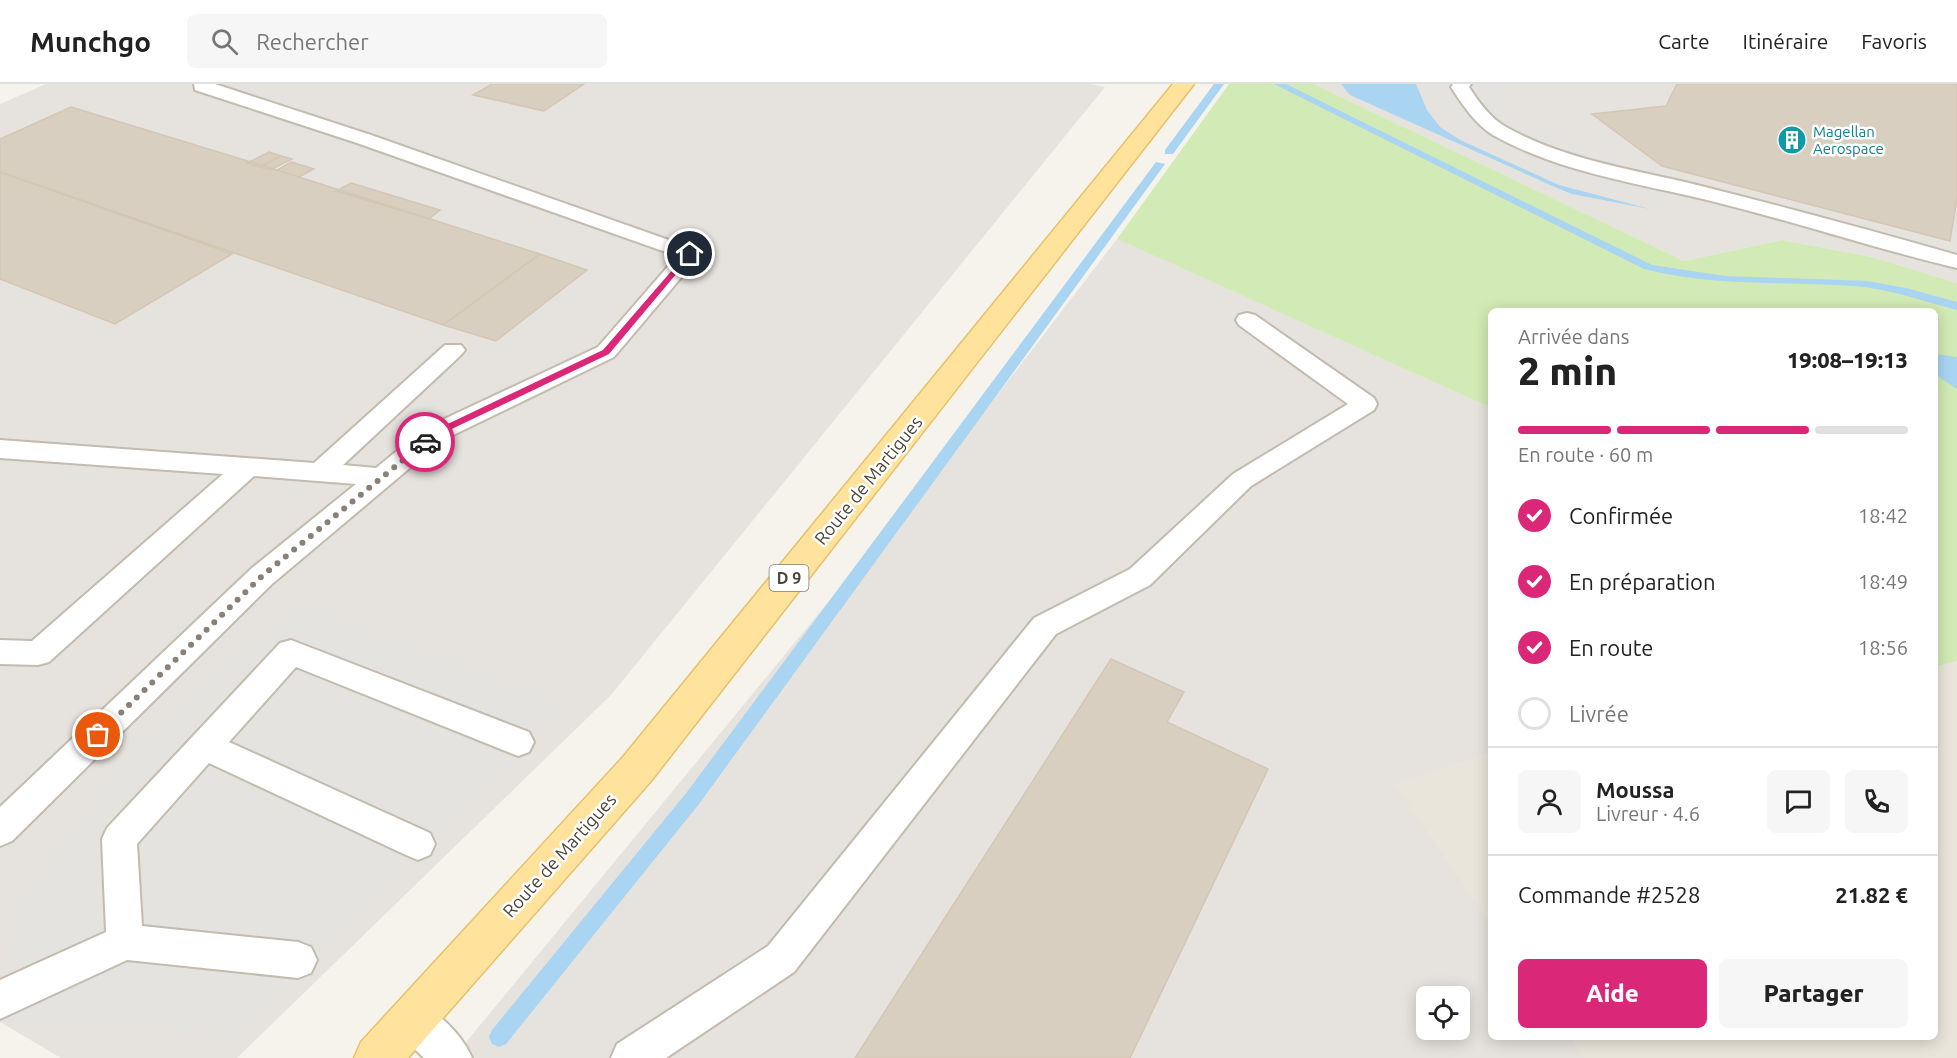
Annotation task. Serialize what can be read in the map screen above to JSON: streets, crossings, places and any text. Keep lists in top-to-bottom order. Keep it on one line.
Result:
{"streets":{"main road":["Route de Martigues","D 9"]},"places":{"building":["Magellan Aerospace"]},"page":{"header":"Munchgo","search":"Rechercher","nav":["Carte","Itinéraire","Favoris"],"heading":["2 min","Arrivée dans","19:08–19:13"],"panel":["Moussa","Livreur · 4.6","Commande #2528","21.82 €"],"bar":"En route · 60 m","list":[["Confirmée","18:42"],["En préparation","18:49"],["En route","18:56"],"Livrée"],"buttons":["Aide","Partager"]}}
